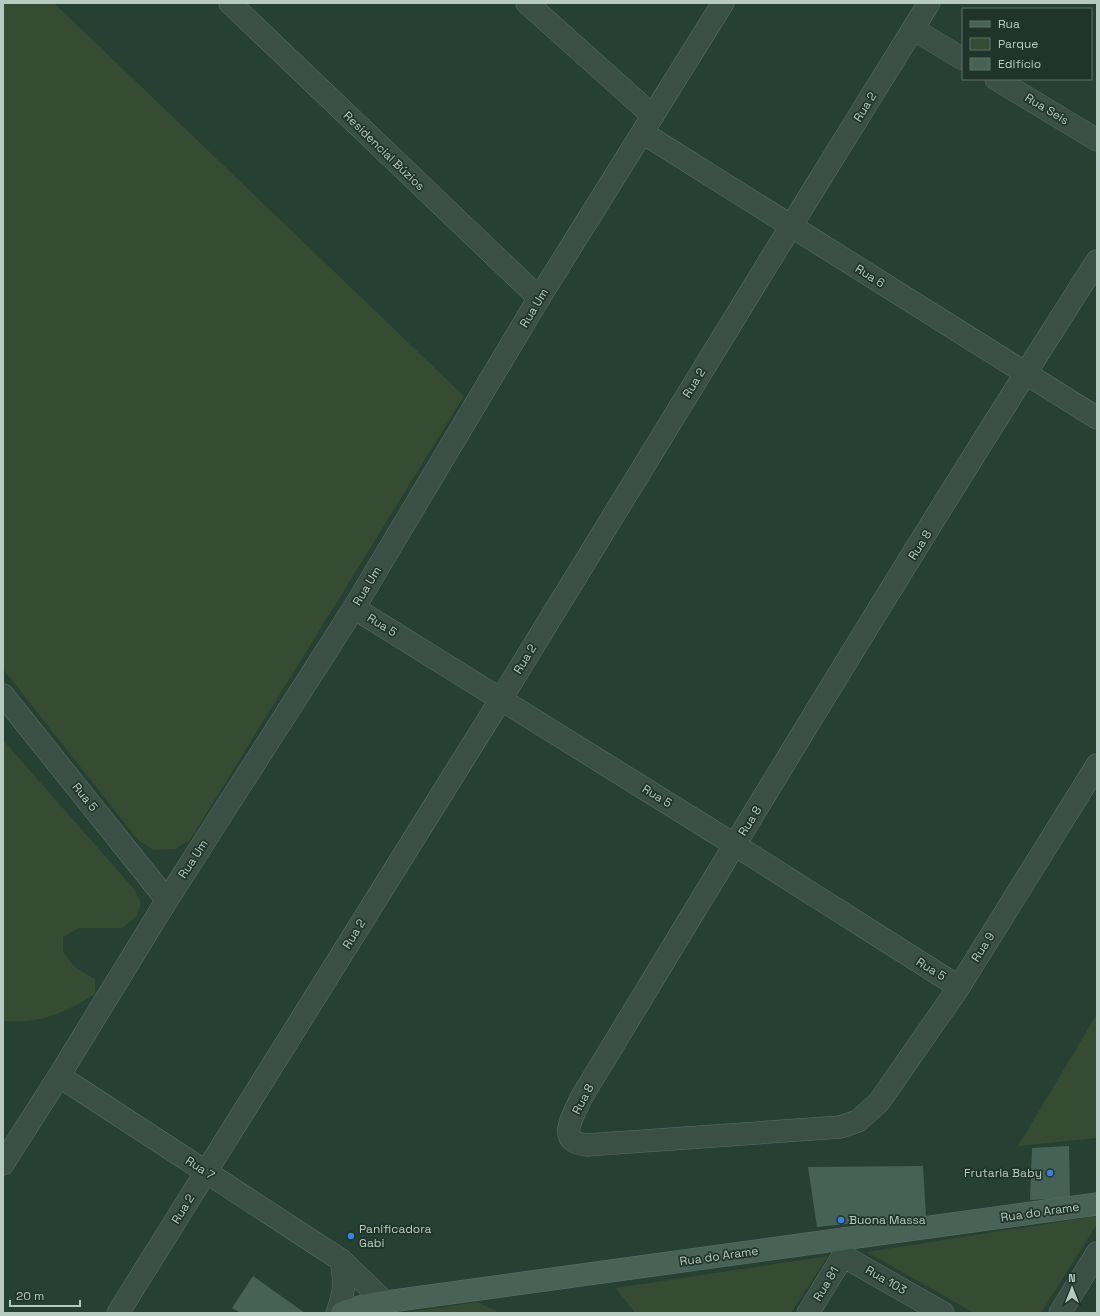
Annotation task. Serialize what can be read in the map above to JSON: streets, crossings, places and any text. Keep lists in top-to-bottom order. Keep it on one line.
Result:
{"streets":{"main road":["Rua do Arame"],"street":["Rua 2","Rua Seis","Residencial Búzios","Rua 6","Rua Um","Rua 8","Rua 5","Rua 9","Rua 7","Rua 103","Rua 81"]},"crossings":[["Rua 2","Rua 6"],["Rua 2","Rua 5"],["Rua 2","Rua 7"],["Residencial Búzios","Rua Um"],["Rua 6","Rua Um"],["Rua 6","Rua 8"],["Rua Um","Rua 5"],["Rua Um","Rua 7"],["Rua 8","Rua 5"],["Rua 8","Rua 9"],["Rua 5","Rua 9"],["Rua 7","Rua do Arame"],["Rua do Arame","Rua 103"],["Rua do Arame","Rua 81"],["Rua 103","Rua 81"]],"places":["Frutaria Baby","Buona Massa","Panificadora Gabi"],"legend":["Rua","Parque","Edifício"],"scale_bar":"20 m","north":"top"}
